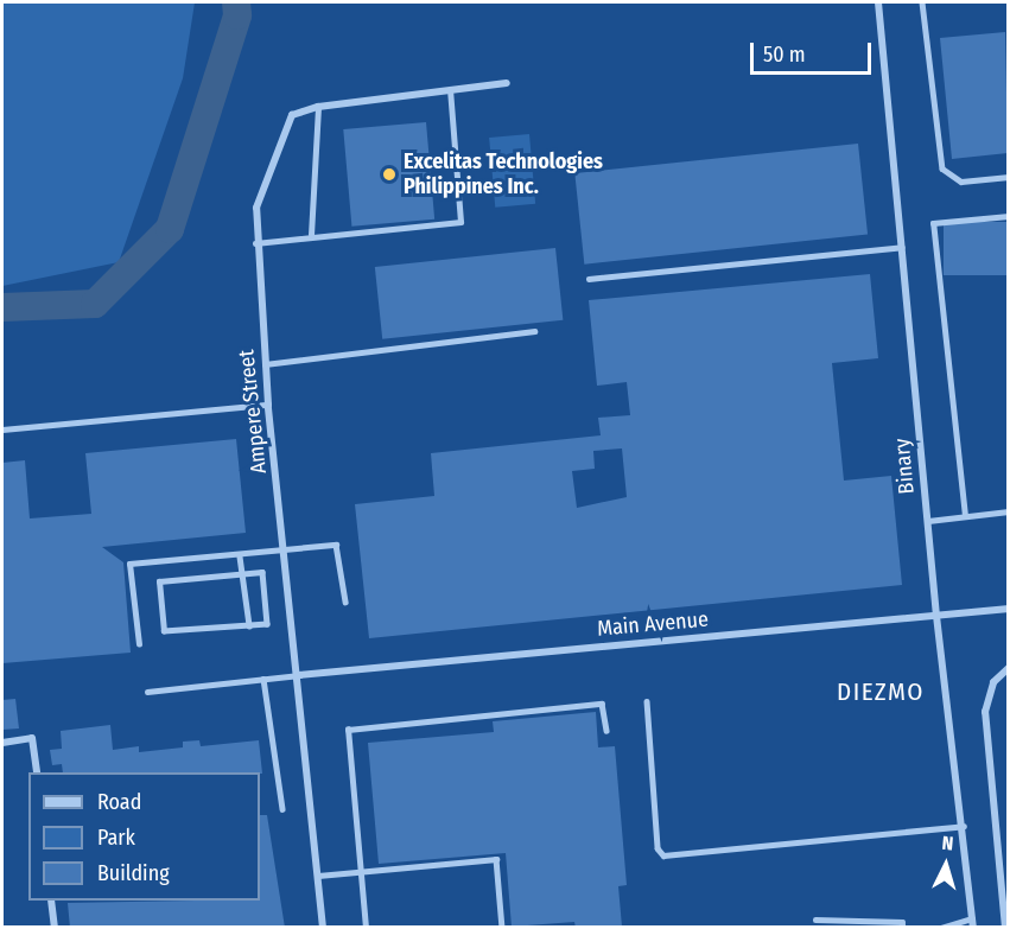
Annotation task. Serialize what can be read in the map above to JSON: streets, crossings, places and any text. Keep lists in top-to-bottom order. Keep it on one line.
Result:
{"streets":{"street":["Ampere Street","Binary","Main Avenue"]},"crossings":[["Ampere Street","Main Avenue"],["Binary","Main Avenue"]],"districts":["DIEZMO"],"places":["Excelitas Technologies Philippines Inc."],"legend":["Road","Park","Building"],"scale_bar":"50 m","north":"top"}
